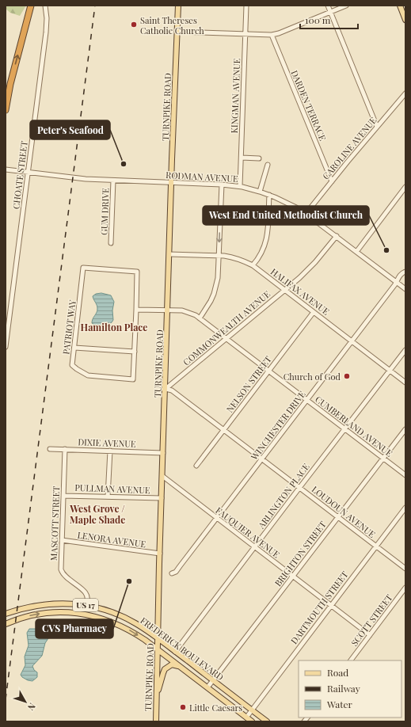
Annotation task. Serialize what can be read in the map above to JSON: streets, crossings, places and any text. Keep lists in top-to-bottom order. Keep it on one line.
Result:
{"streets":{"main road":["TURNPIKE ROAD","US 17","FREDERICK BOULEVARD"],"street":["KINGMAN AVENUE","DARDEN TERRACE","CAROLINE AVENUE","CHOATE STREET","RODMAN AVENUE","GUM DRIVE","HALIFAX AVENUE","PATRIOT WAY","COMMONWEALTH AVENUE","NELSON STREET","WINCHESTER DRIVE","CUMBERLAND AVENUE","DIXIE AVENUE","PULLMAN AVENUE","ARLINGTON PLACE","LOUDOUN AVENUE","MASCOTT STREET","FAUQUIER AVENUE","LENORA AVENUE","BRIGHTON STREET","DARTMOUTH STREET","SCOTT STREET"]},"crossings":[["KINGMAN AVENUE","RODMAN AVENUE"],["DARDEN TERRACE","CAROLINE AVENUE"],["TURNPIKE ROAD","RODMAN AVENUE"],["TURNPIKE ROAD","HALIFAX AVENUE"],["TURNPIKE ROAD","COMMONWEALTH AVENUE"],["TURNPIKE ROAD","CUMBERLAND AVENUE"],["TURNPIKE ROAD","DIXIE AVENUE"],["TURNPIKE ROAD","PULLMAN AVENUE"],["TURNPIKE ROAD","LOUDOUN AVENUE"],["TURNPIKE ROAD","FAUQUIER AVENUE"],["TURNPIKE ROAD","LENORA AVENUE"],["TURNPIKE ROAD","FREDERICK BOULEVARD"],["CAROLINE AVENUE","RODMAN AVENUE"],["CHOATE STREET","RODMAN AVENUE"],["RODMAN AVENUE","GUM DRIVE"],["RODMAN AVENUE","COMMONWEALTH AVENUE"],["RODMAN AVENUE","WINCHESTER DRIVE"],["HALIFAX AVENUE","COMMONWEALTH AVENUE"],["HALIFAX AVENUE","NELSON STREET"],["HALIFAX AVENUE","WINCHESTER DRIVE"],["HALIFAX AVENUE","ARLINGTON PLACE"],["COMMONWEALTH AVENUE","CUMBERLAND AVENUE"],["COMMONWEALTH AVENUE","LOUDOUN AVENUE"],["NELSON STREET","CUMBERLAND AVENUE"],["NELSON STREET","LOUDOUN AVENUE"],["WINCHESTER DRIVE","CUMBERLAND AVENUE"],["WINCHESTER DRIVE","LOUDOUN AVENUE"],["WINCHESTER DRIVE","FAUQUIER AVENUE"],["CUMBERLAND AVENUE","ARLINGTON PLACE"],["CUMBERLAND AVENUE","BRIGHTON STREET"],["DIXIE AVENUE","MASCOTT STREET"],["PULLMAN AVENUE","MASCOTT STREET"],["ARLINGTON PLACE","LOUDOUN AVENUE"],["ARLINGTON PLACE","FAUQUIER AVENUE"],["ARLINGTON PLACE","FREDERICK BOULEVARD"],["LOUDOUN AVENUE","BRIGHTON STREET"],["LOUDOUN AVENUE","DARTMOUTH STREET"],["MASCOTT STREET","LENORA AVENUE"],["MASCOTT STREET","FREDERICK BOULEVARD"],["FAUQUIER AVENUE","BRIGHTON STREET"],["FAUQUIER AVENUE","DARTMOUTH STREET"],["FAUQUIER AVENUE","SCOTT STREET"],["BRIGHTON STREET","FREDERICK BOULEVARD"],["DARTMOUTH STREET","FREDERICK BOULEVARD"]],"districts":["Hamilton Place","West Grove / Maple Shade"],"places":["Saint Thereses Catholic Church","Peter's Seafood","West End United Methodist Church","Church of God","CVS Pharmacy","Little Caesars"],"legend":["Road","Railway","Water"],"scale_bar":"100 m","north":"bottom right"}
